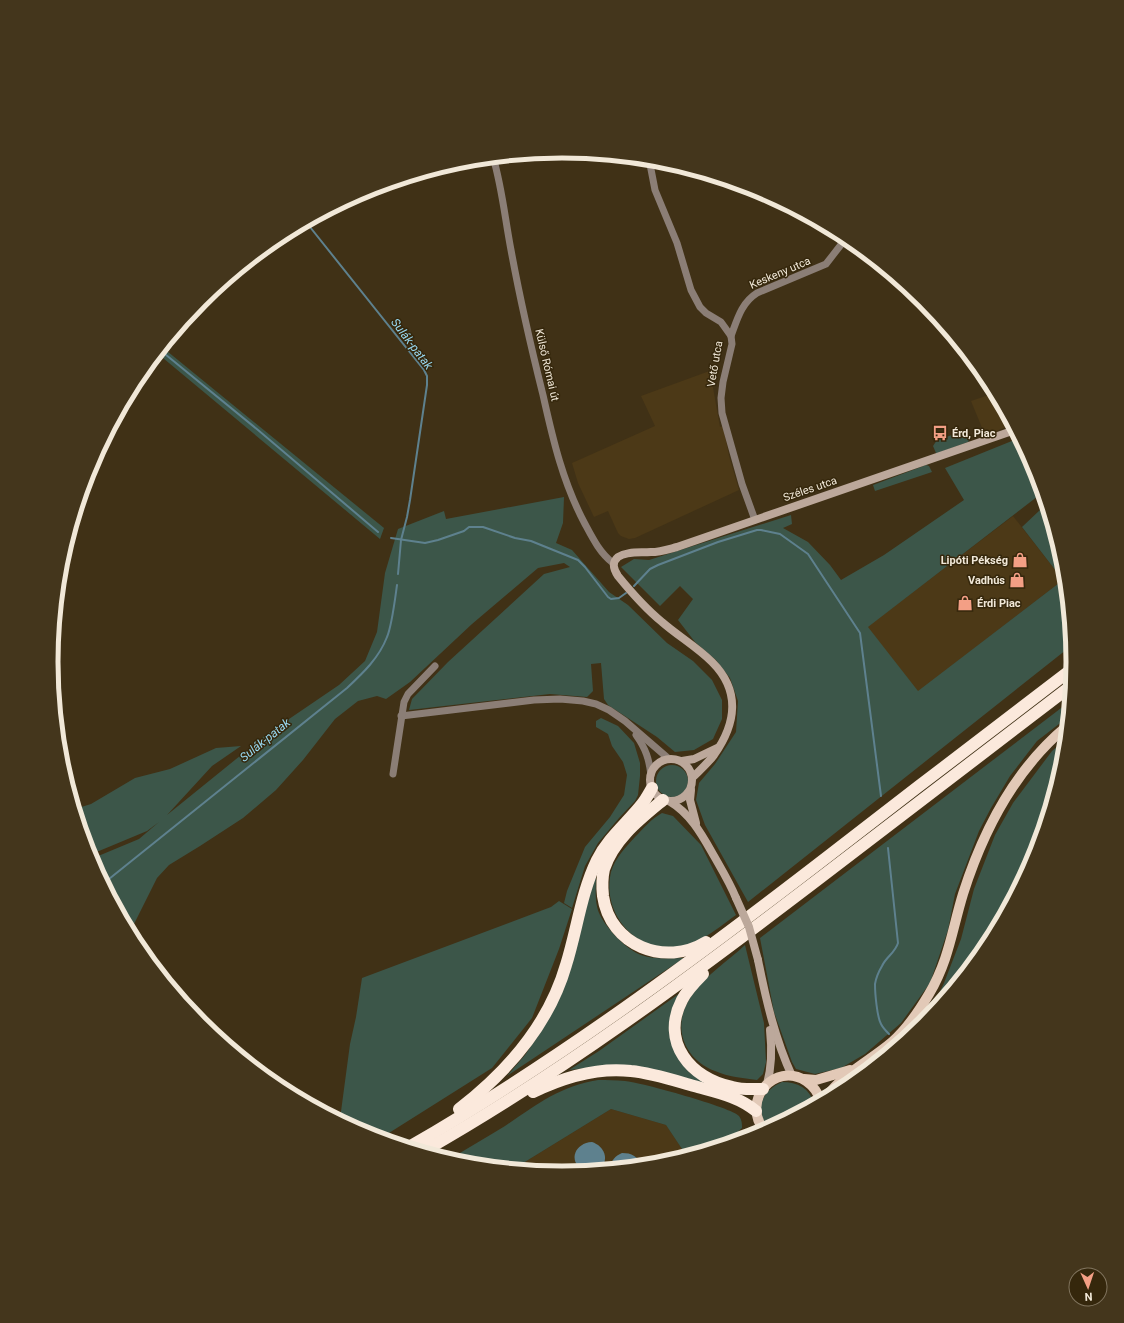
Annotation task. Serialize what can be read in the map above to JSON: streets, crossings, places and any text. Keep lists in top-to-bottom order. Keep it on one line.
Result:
{"streets":{"street":["Keskeny utca","Vető utca","Külső Római út","Széles utca"]},"crossings":[["Keskeny utca","Vető utca"],["Vető utca","Széles utca"],["Külső Római út","Széles utca"]],"water":["Sulák-patak"],"places":{"bus stop":["Érd, Piac"],"shop":["Lipóti Pékség","Vadhús","Érdi Piac"]},"north":"bottom"}
